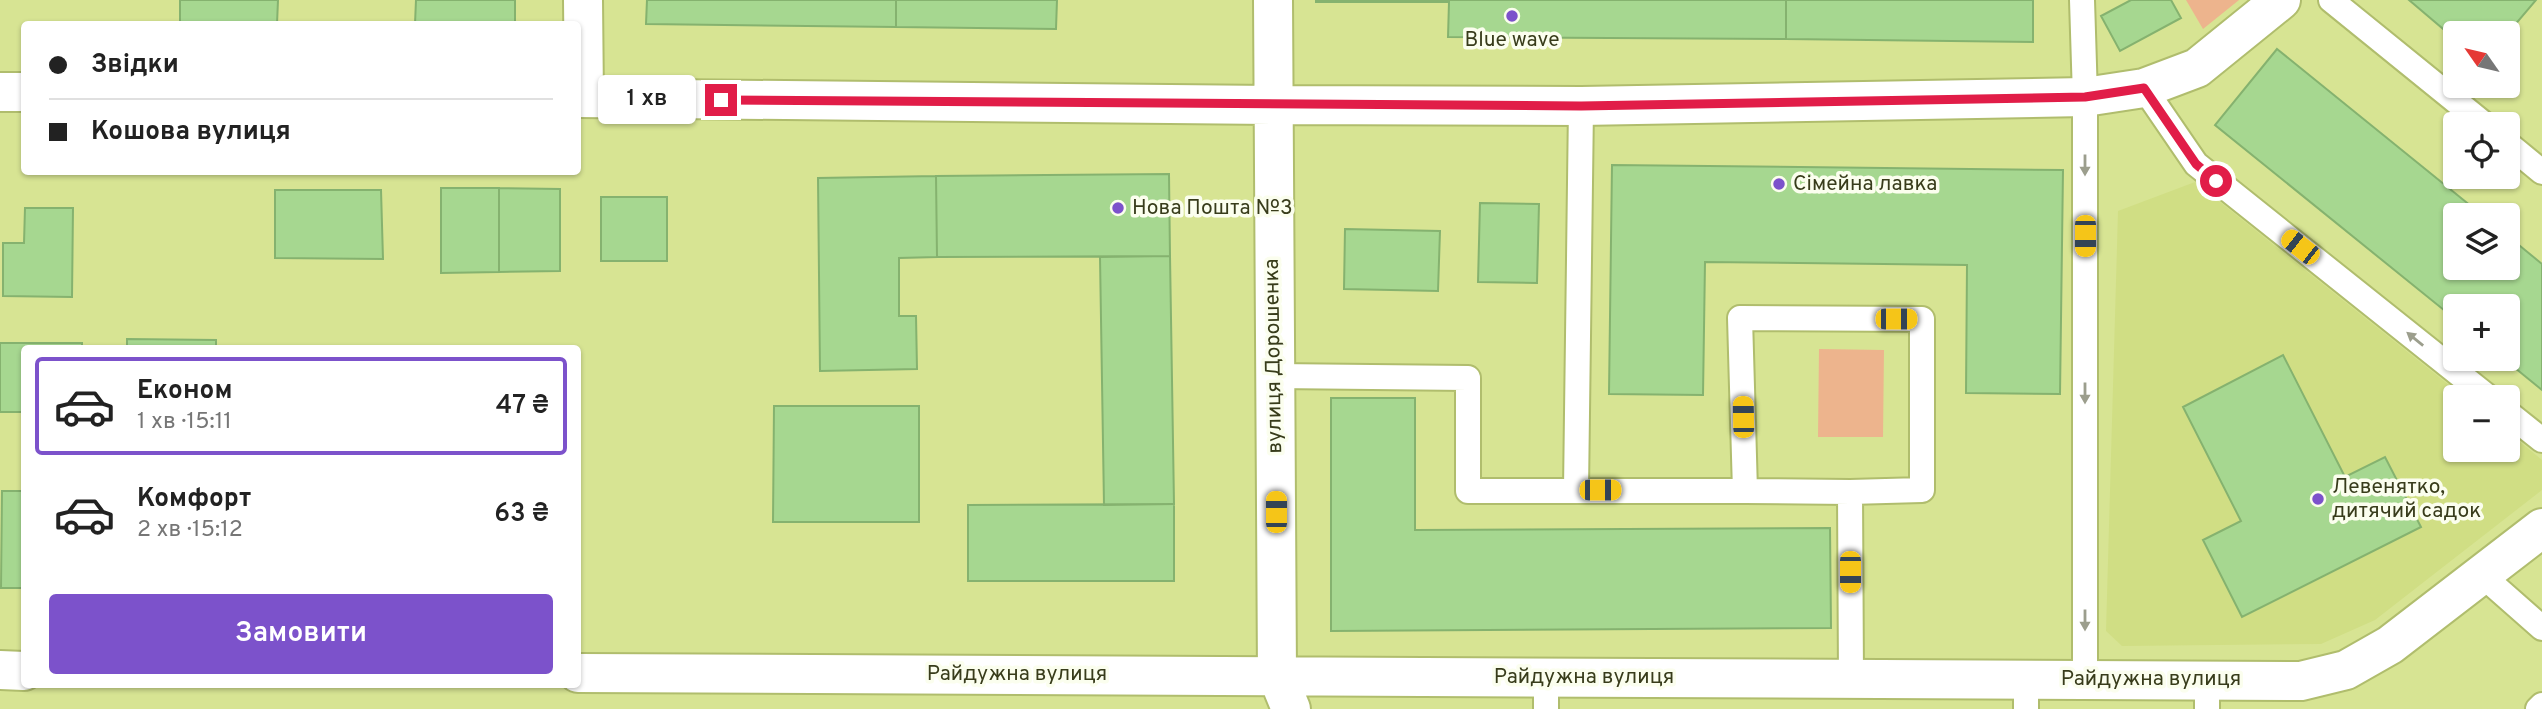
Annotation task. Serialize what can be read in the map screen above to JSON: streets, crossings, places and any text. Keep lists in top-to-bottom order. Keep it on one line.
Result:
{"streets":{"street":["вулиця Дорошенка","Райдужна вулиця"]},"crossings":[["вулиця Дорошенка","Райдужна вулиця"]],"places":["Blue wave","Сімейна лавка","Нова Пошта №3","Левенятко, дитячий садок"],"north":"top left","page":{"map_buttons":["+","−"],"banner":["Звідки","Кошова вулиця"],"bubble":"1 хв","list":[{"name":"Економ","note":"1 хв · 15:11","value":"47 ₴"},{"name":"Комфорт","note":"2 хв · 15:12","value":"63 ₴"}],"buttons":"Замовити"}}
